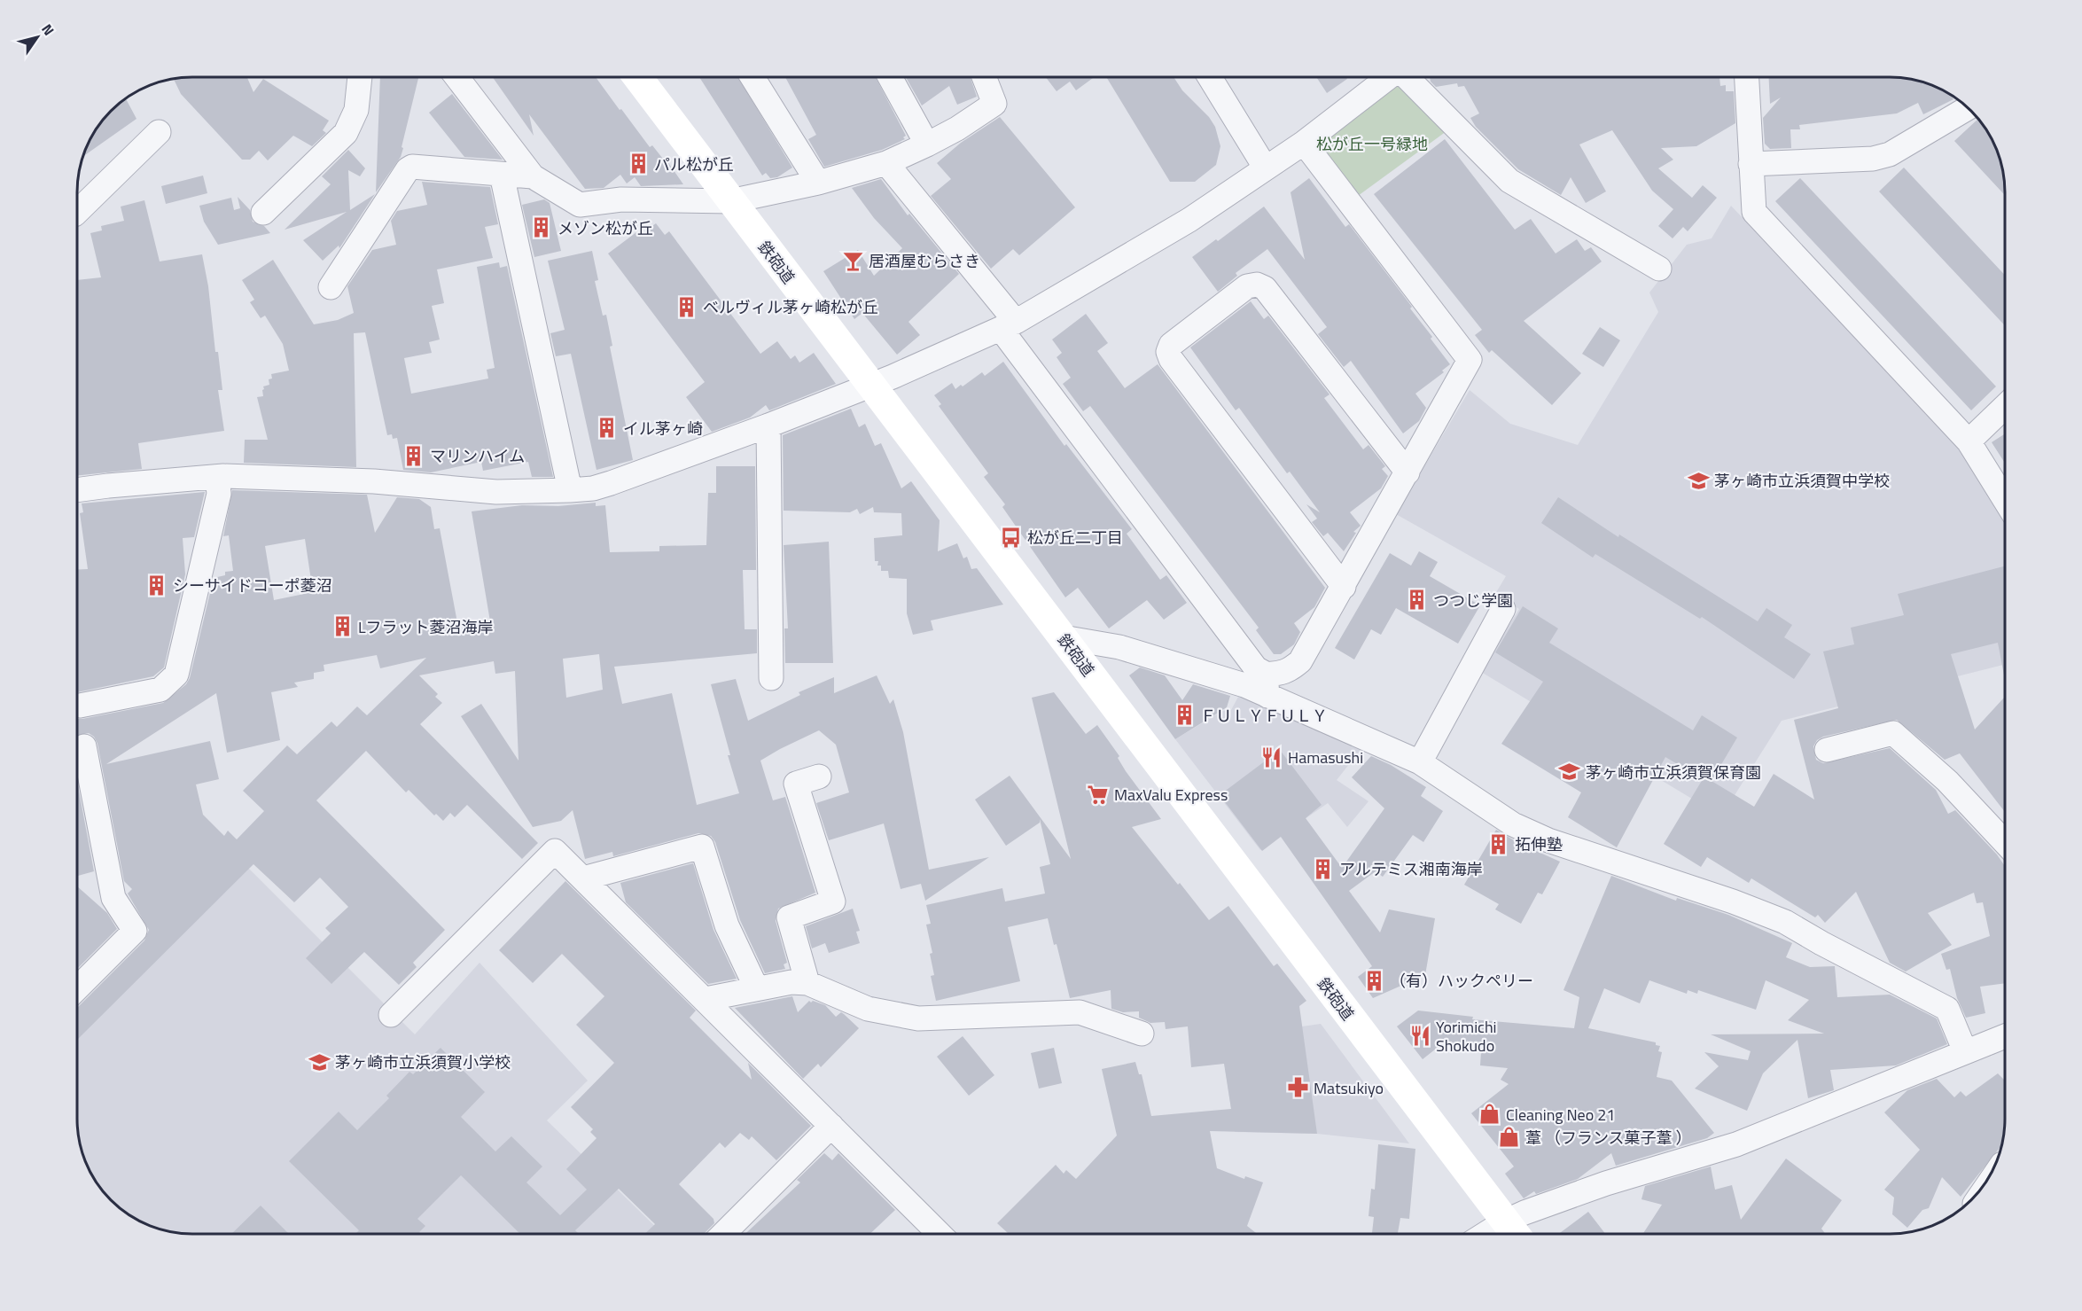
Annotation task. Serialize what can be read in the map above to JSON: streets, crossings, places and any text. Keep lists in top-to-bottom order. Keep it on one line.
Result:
{"streets":{"street":["鉄砲道"]},"parks":["松が丘一号緑地"],"places":{"building":["パル松が丘","メゾン松が丘","ベルヴィル茅ヶ崎松が丘","イル茅ヶ崎","マリンハイム","シーサイドコーポ菱沼","つつじ学園","Lフラット菱沼海岸","ＦＵＬＹＦＵＬＹ","拓伸塾","アルテミス湘南海岸","（有）ハックペリー"],"bar":["居酒屋むらさき"],"school or university":["茅ヶ崎市立浜須賀中学校","茅ヶ崎市立浜須賀保育園","茅ヶ崎市立浜須賀小学校"],"bus stop":["松が丘二丁目"],"restaurant":["Hamasushi","Yorimichi Shokudo"],"supermarket":["MaxValu Express"],"pharmacy":["Matsukiyo"],"shop":["Cleaning Neo 21","葦 （フランス菓子葦 ）"]},"north":"top right"}
